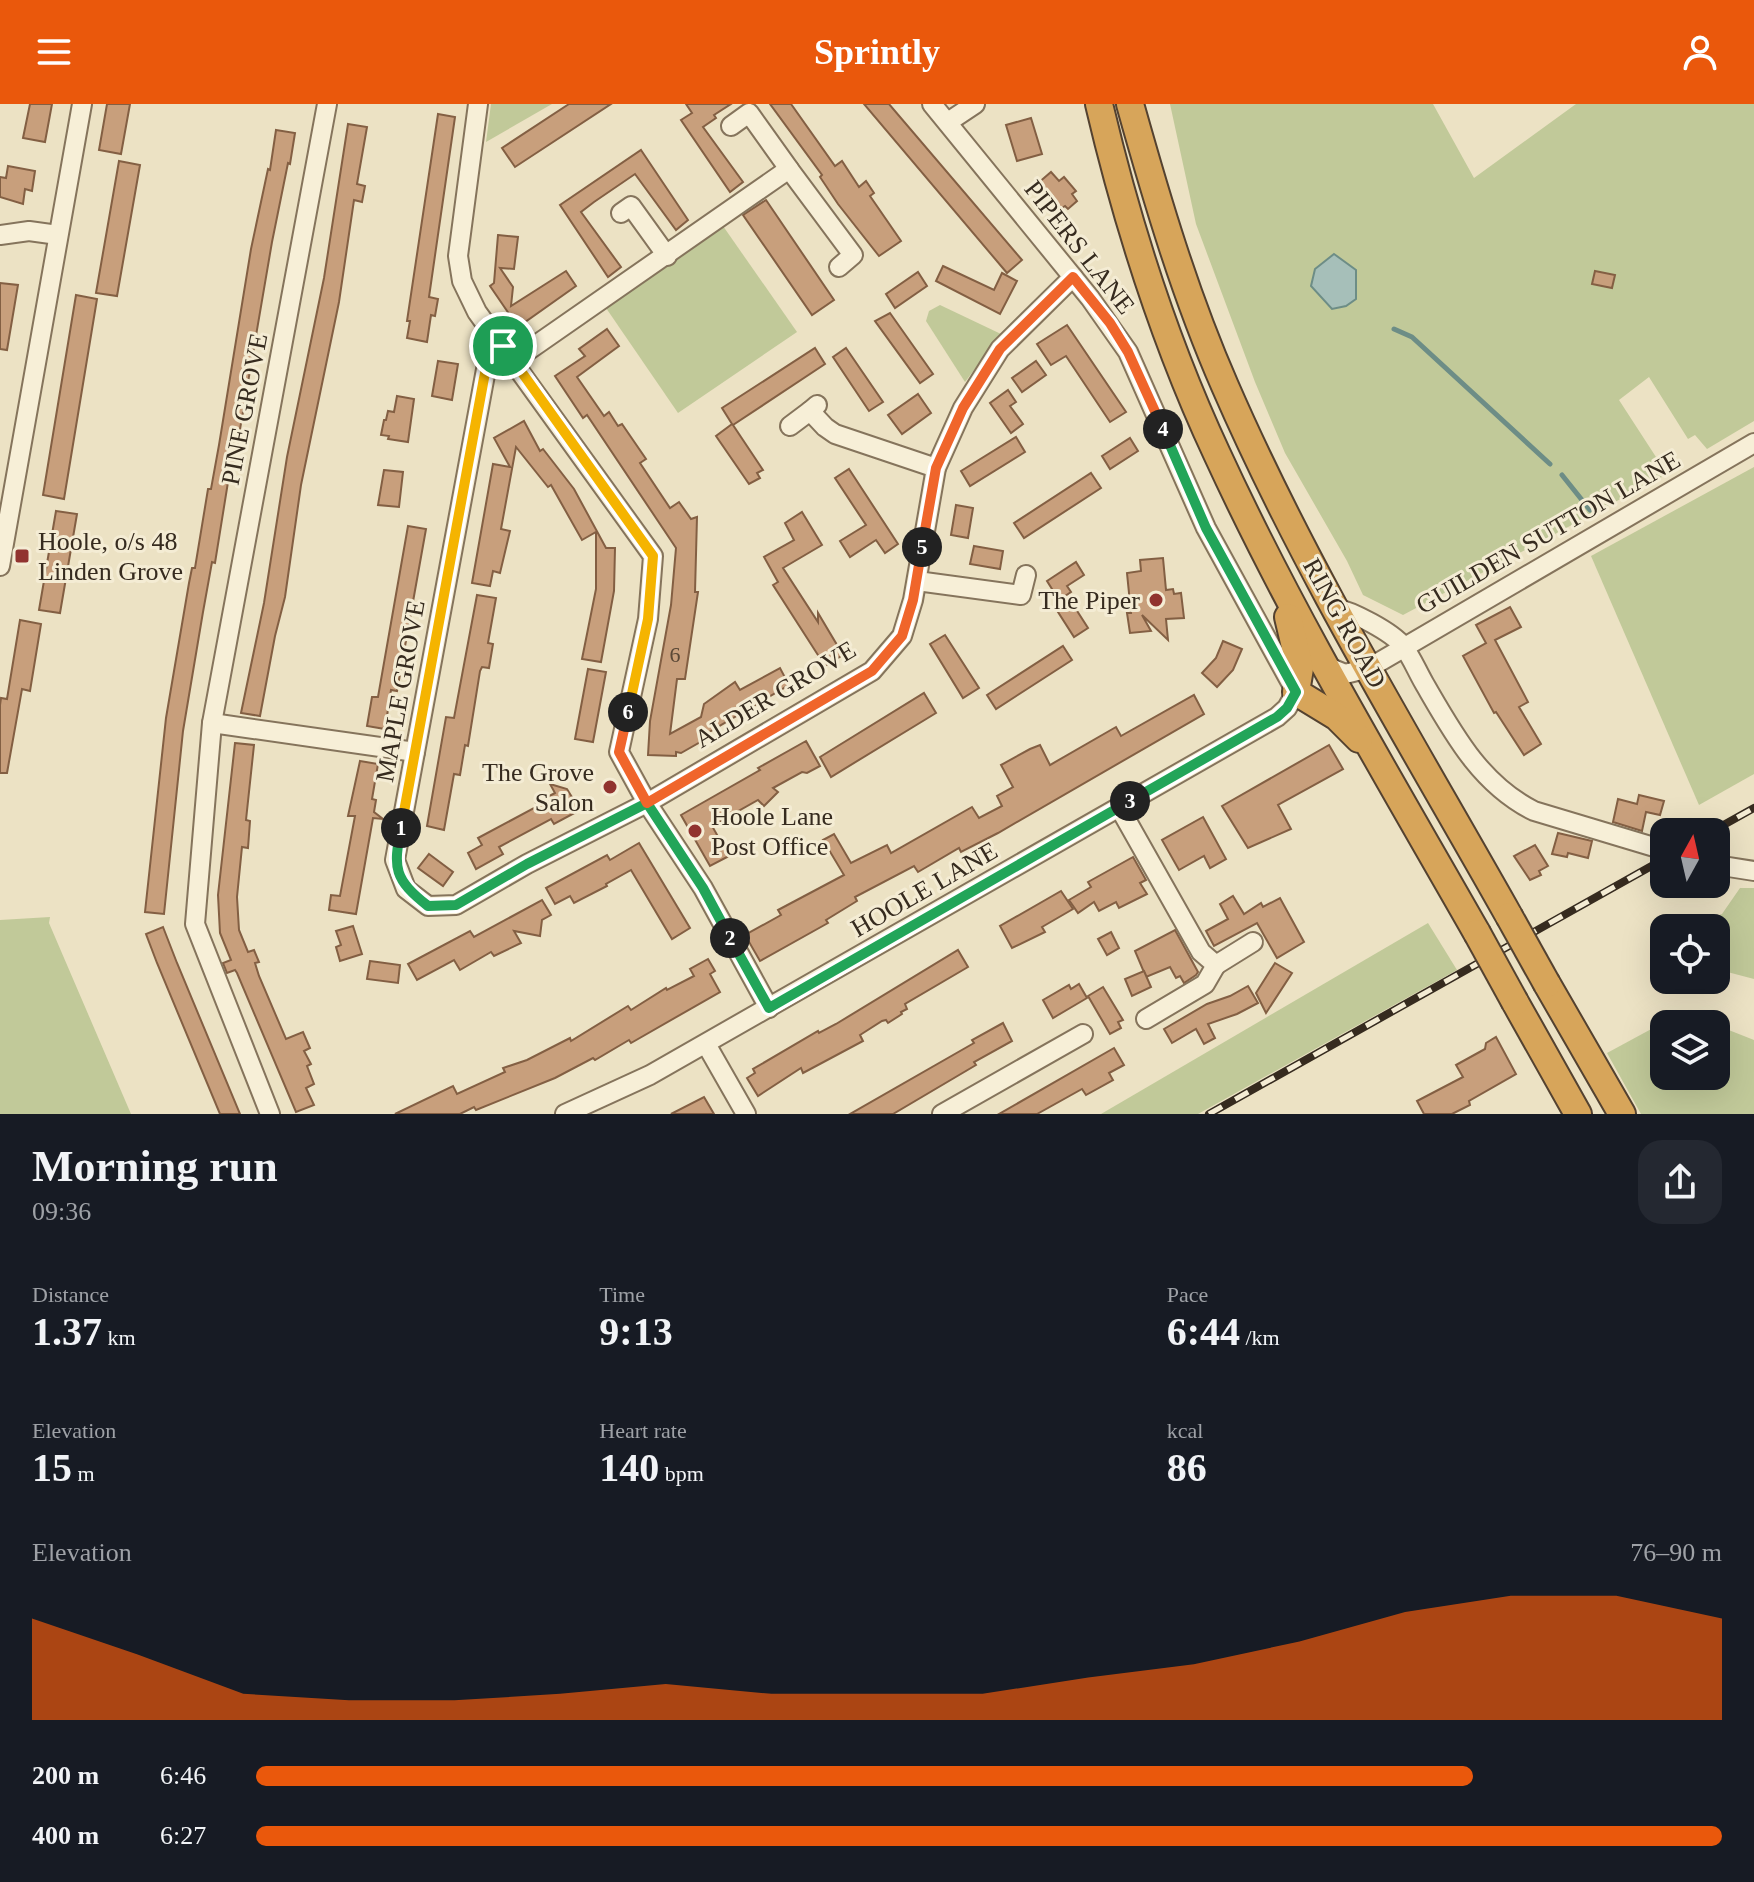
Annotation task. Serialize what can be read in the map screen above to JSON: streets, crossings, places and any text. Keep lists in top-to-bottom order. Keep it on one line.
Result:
{"streets":{"highway":["RING ROAD"],"street":["PIPERS LANE","PINE GROVE","GUILDEN SUTTON LANE","MAPLE GROVE","ALDER GROVE","HOOLE LANE"]},"crossings":[["PIPERS LANE","ALDER GROVE"],["PIPERS LANE","HOOLE LANE"],["GUILDEN SUTTON LANE","RING ROAD"],["MAPLE GROVE","ALDER GROVE"]],"places":{"transit":["Hoole, o/s 48 Linden Grove"],"other":["The Piper","The Grove Salon","Hoole Lane Post Office"]},"house_numbers":["6"],"north":"top","page":{"header":"Sprintly","pins":["4","5","6","3","1","2"],"heading":["Morning run","09:36"],"stats":[["Distance","1.37 km"],["Time","9:13"],["Pace","6:44 /km"],["Elevation","15 m"],["Heart rate","140 bpm"],["kcal","86"]],"chart":["Elevation","76–90 m"],"list":[{"name":"200 m","note":"6:46"},{"name":"400 m","note":"6:27"}]}}
